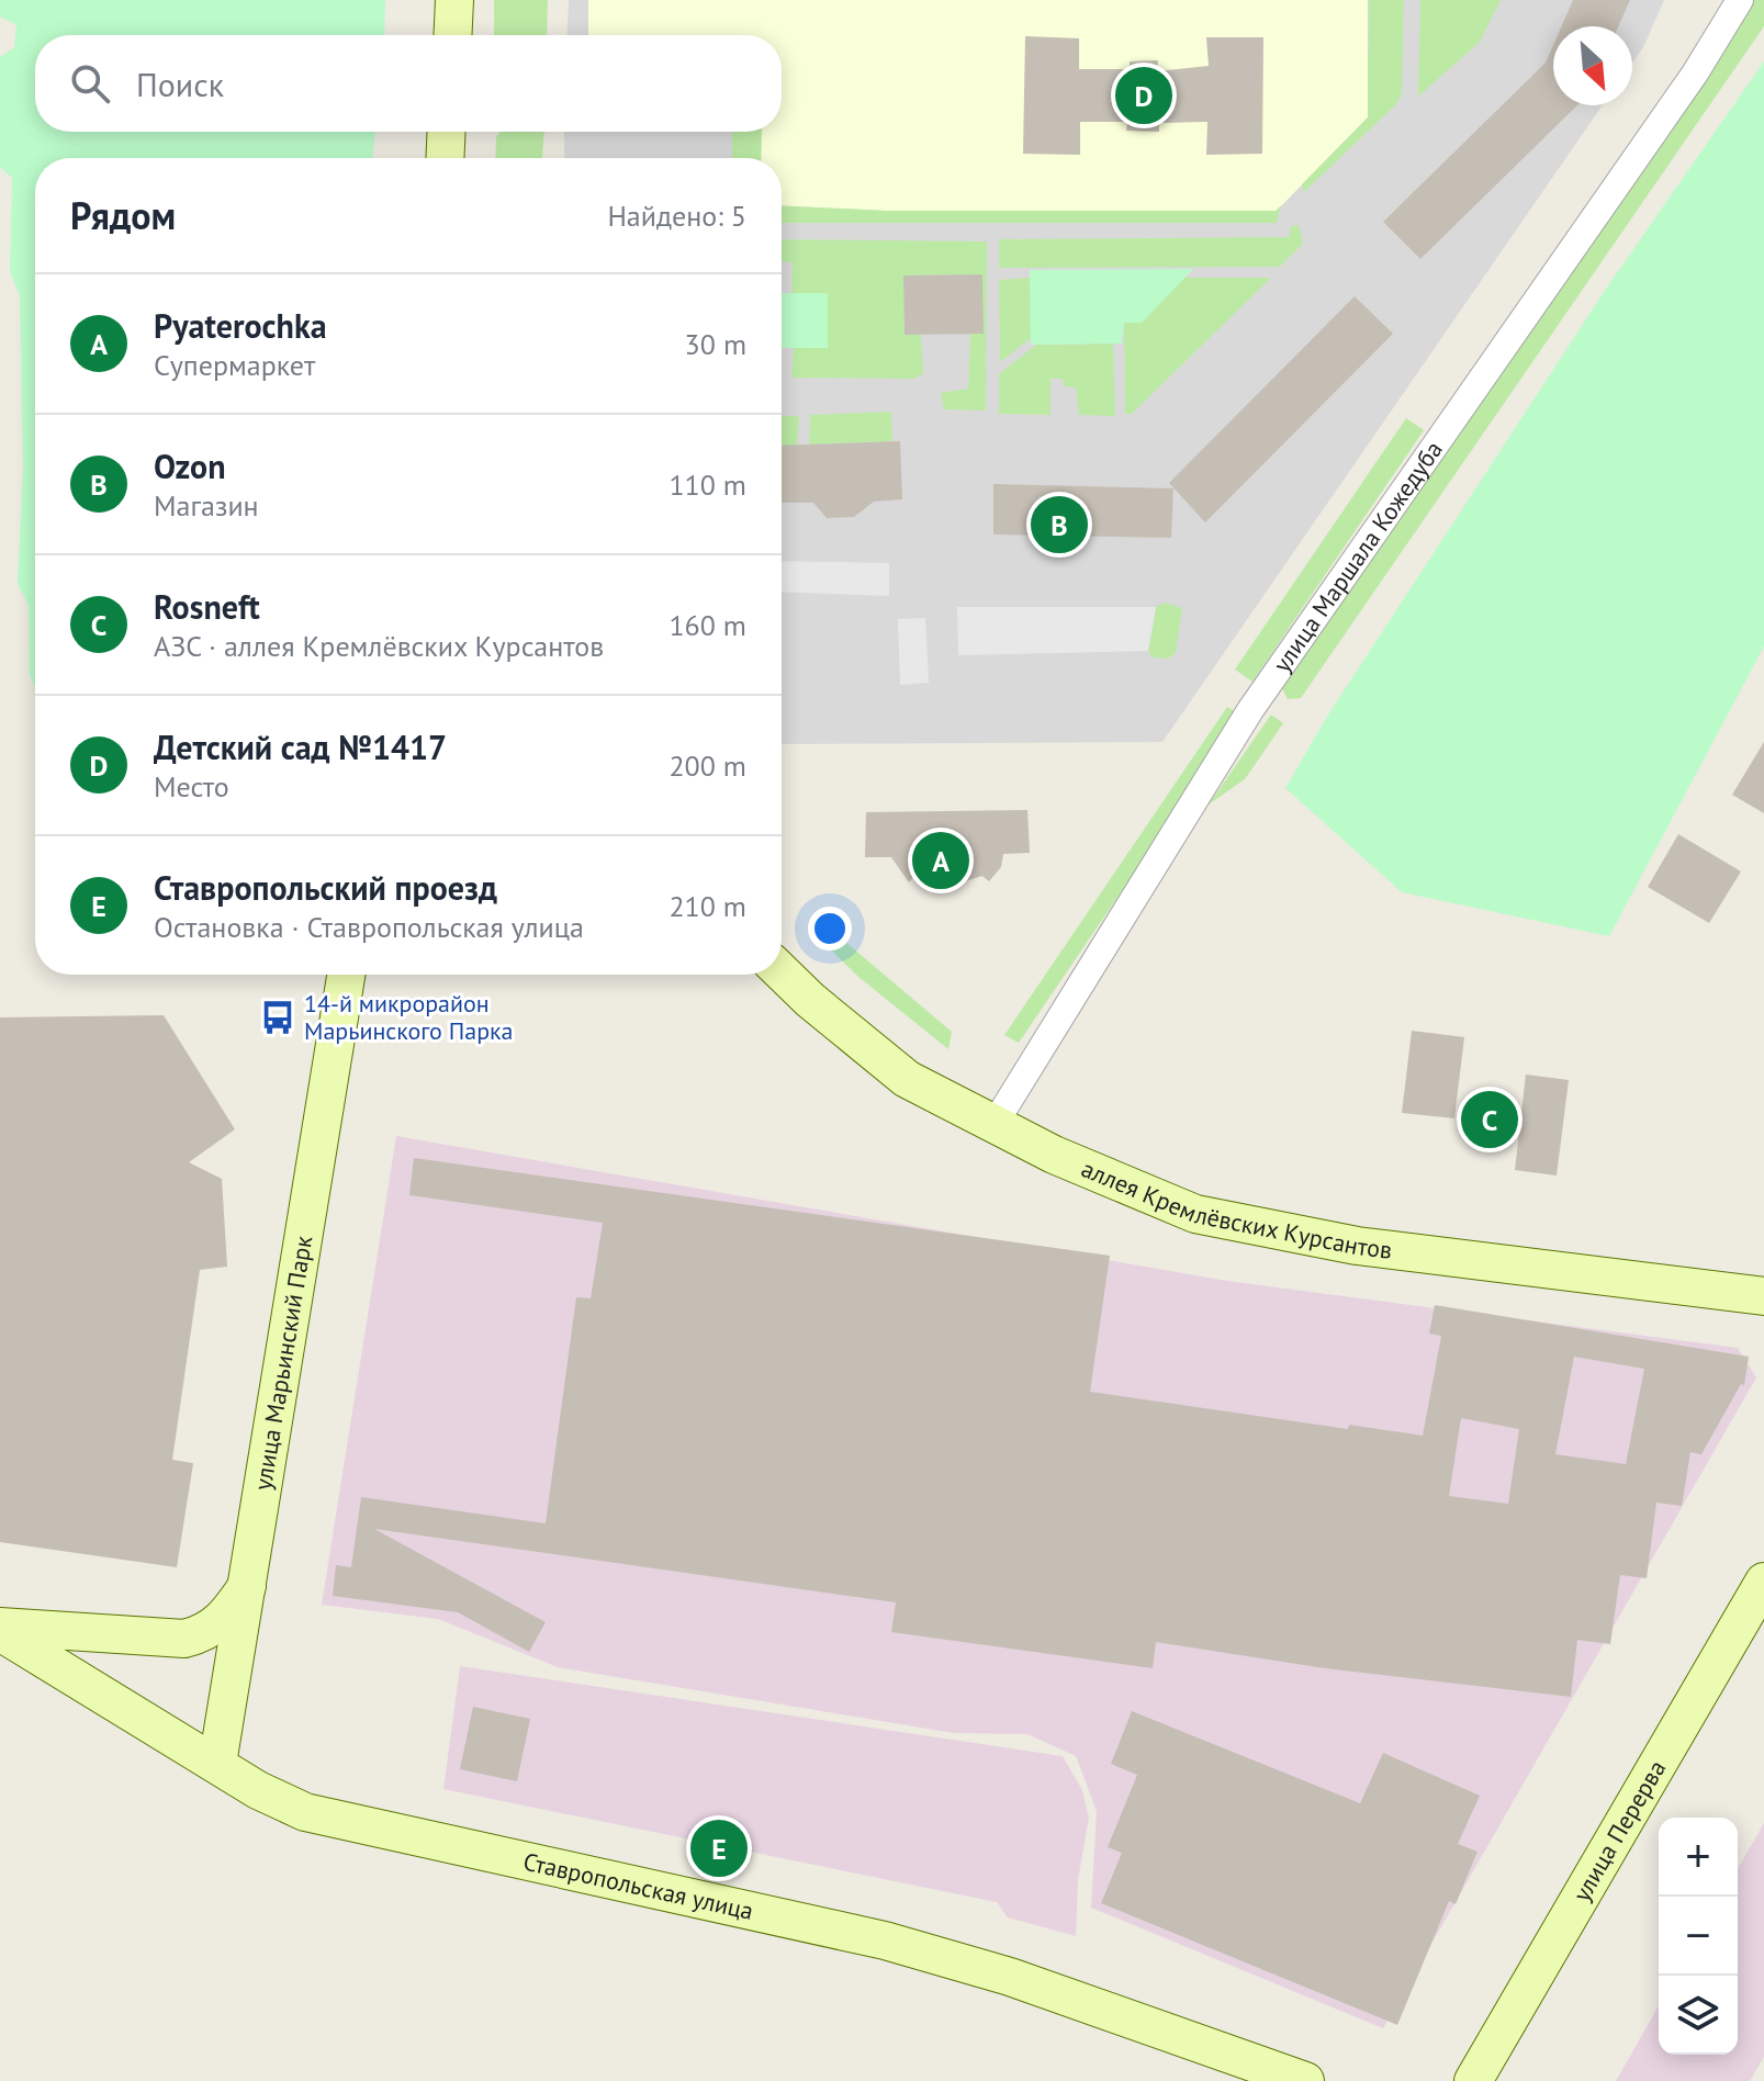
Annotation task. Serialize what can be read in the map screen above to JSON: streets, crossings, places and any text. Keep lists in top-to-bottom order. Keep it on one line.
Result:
{"streets":{"street":["улица Маршала Кожедуба","аллея Кремлёвских Курсантов","улица Марьинский Парк","улица Перерва","Ставропольская улица"]},"crossings":[["улица Маршала Кожедуба","аллея Кремлёвских Курсантов"],["улица Марьинский Парк","Ставропольская улица"]],"places":{"bus stop":["14-й микрорайон Марьинского Парка"]},"north":"bottom right","page":{"search":"Поиск","pins":["D","B","A","C","E"],"heading":["Рядом","Найдено: 5"],"list":[{"mark":"A","name":"Pyaterochka","note":"Супермаркет","value":"30 m"},{"mark":"B","name":"Ozon","note":"Магазин","value":"110 m"},{"mark":"C","name":"Rosneft","note":"АЗС · аллея Кремлёвских Курсантов","value":"160 m"},{"mark":"D","name":"Детский сад №1417","note":"Место","value":"200 m"},{"mark":"E","name":"Ставропольский проезд","note":"Остановка · Ставропольская улица","value":"210 m"}],"map_buttons":["+","−"]}}
